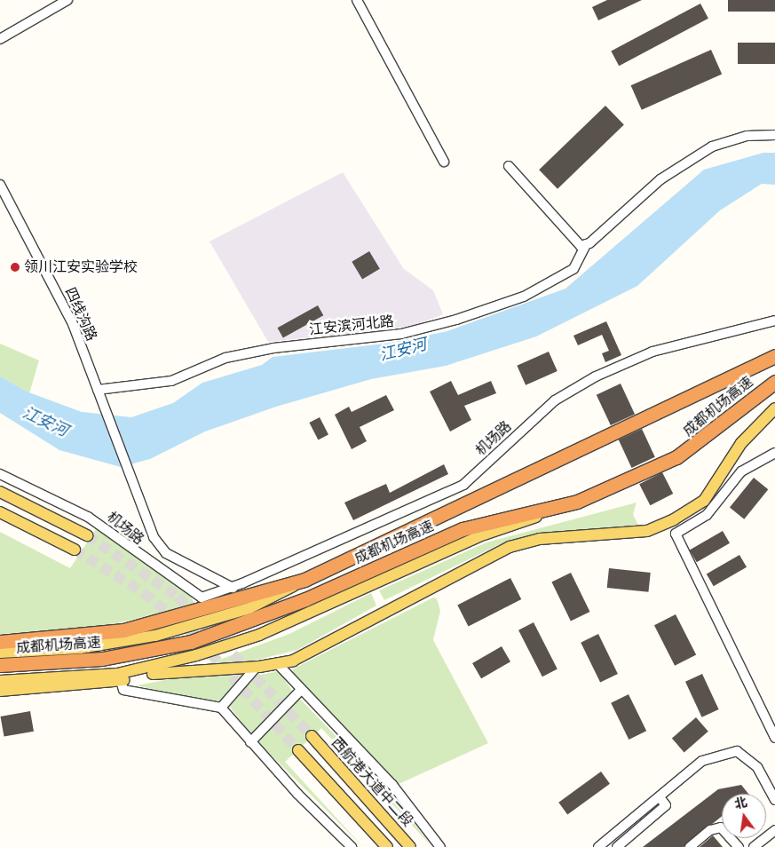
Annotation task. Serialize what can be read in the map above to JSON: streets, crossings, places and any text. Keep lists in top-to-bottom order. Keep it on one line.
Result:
{"streets":{"highway":["成都机场高速"],"main road":["西航港大道中二段"],"street":["四线沟路","江安滨河北路","机场路"]},"crossings":[["四线沟路","江安滨河北路"],["四线沟路","机场路"]],"water":["江安河"],"places":["领川江安实验学校"],"north":"top"}
